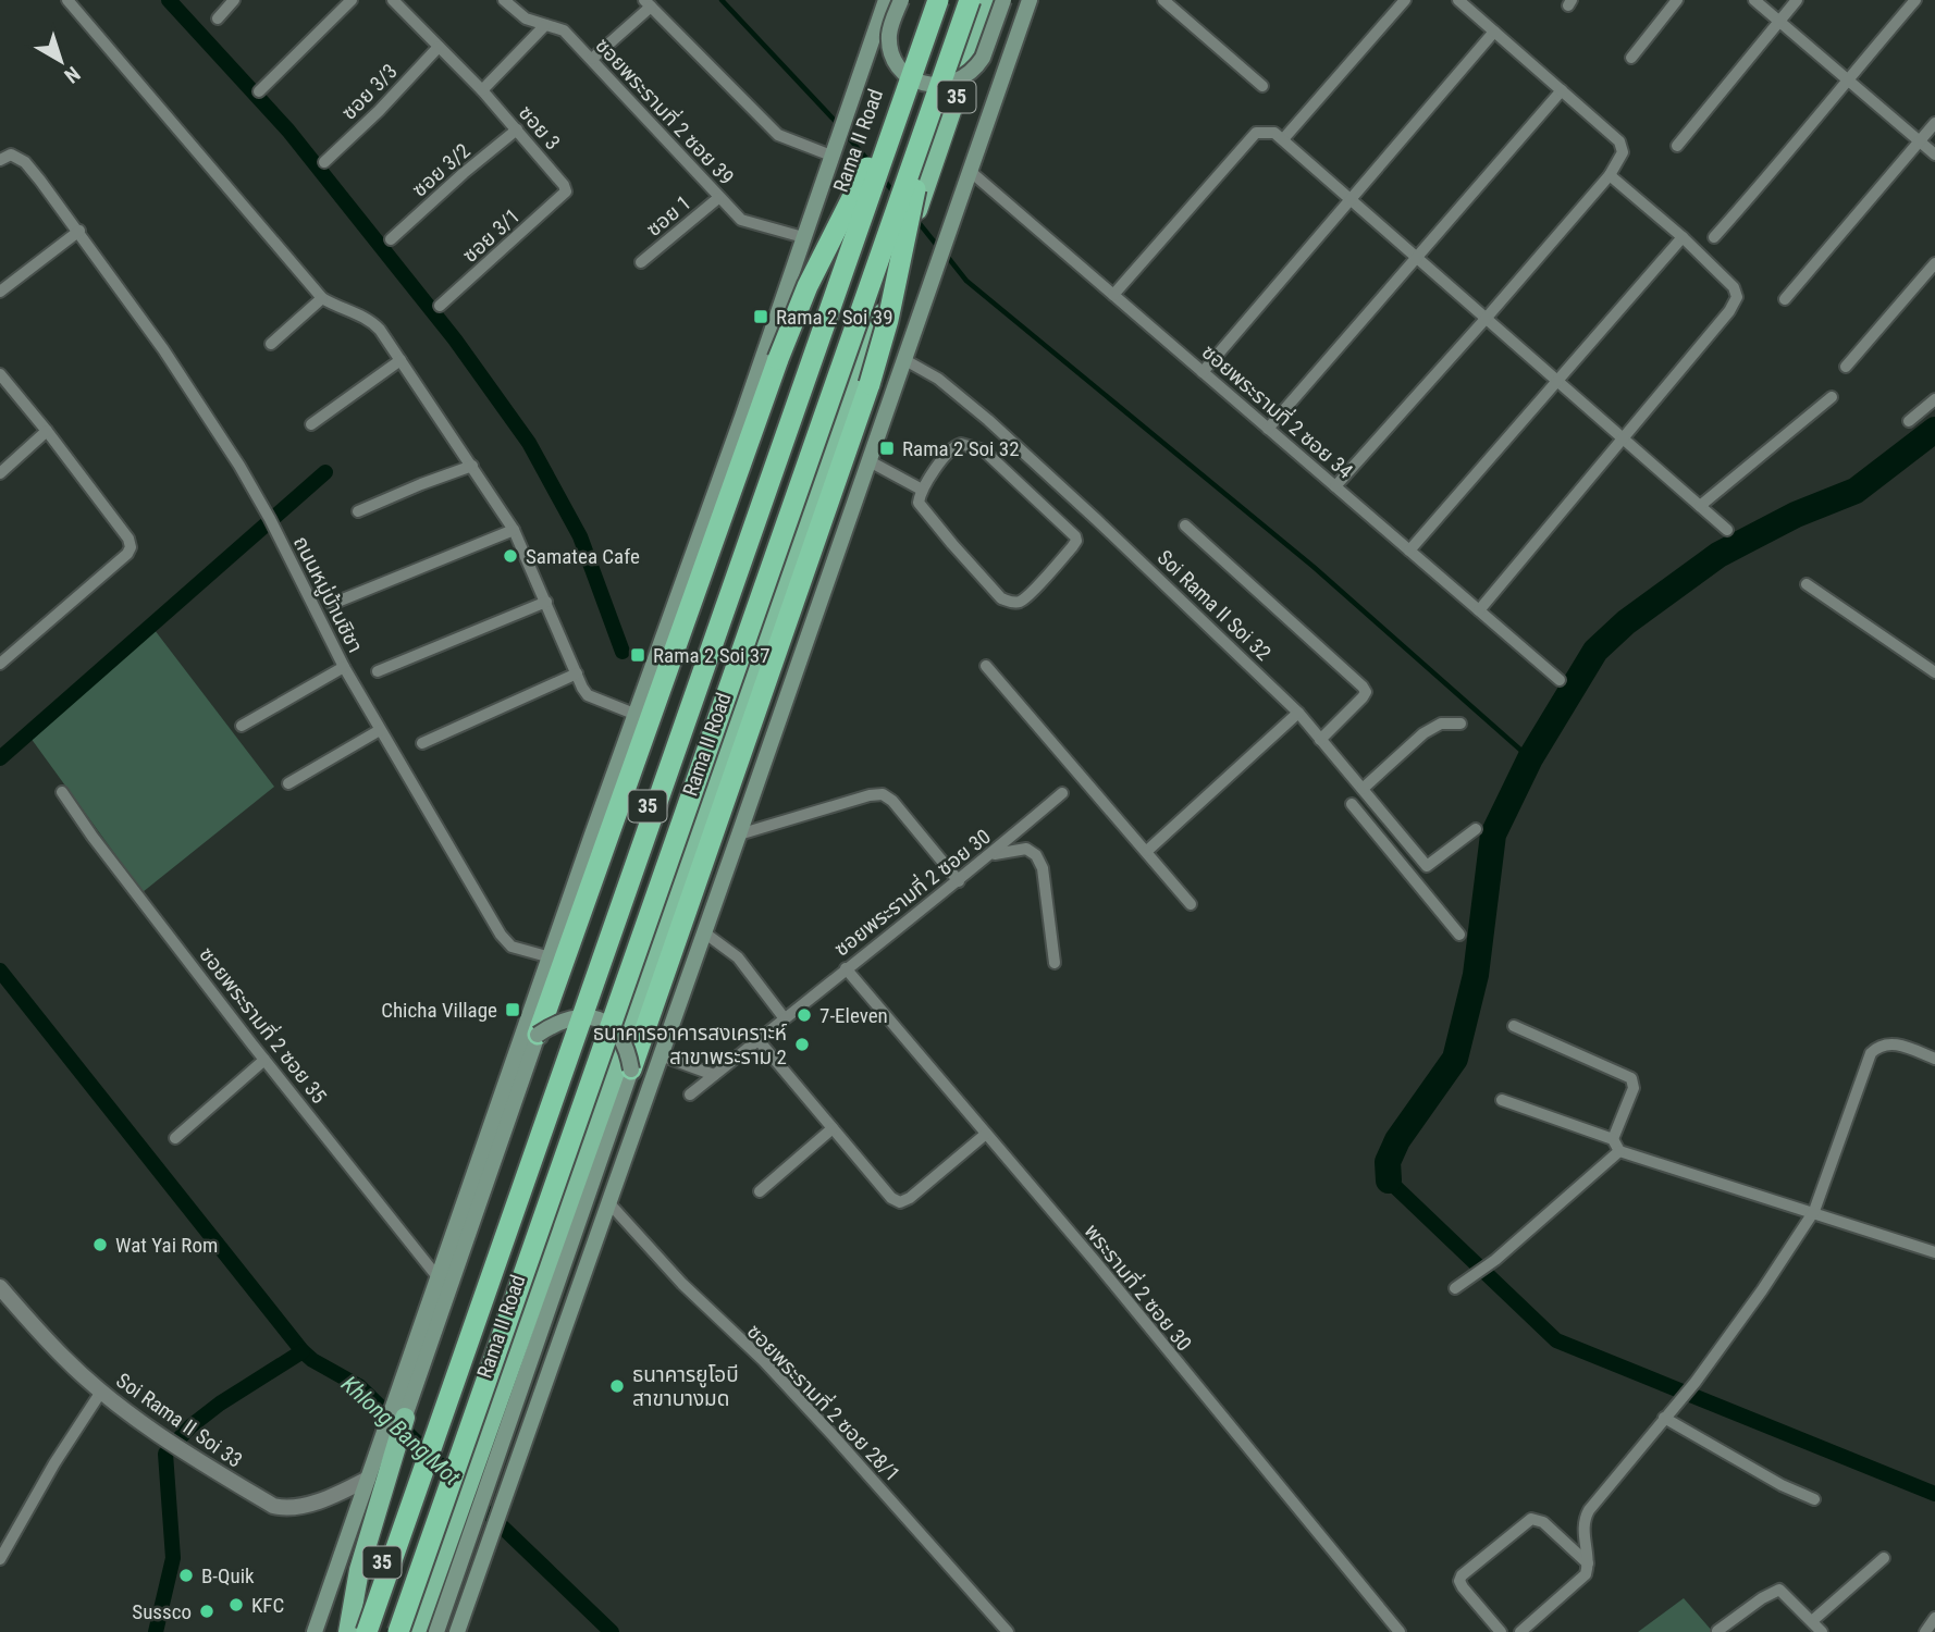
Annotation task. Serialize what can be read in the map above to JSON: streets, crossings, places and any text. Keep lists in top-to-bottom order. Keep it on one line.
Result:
{"streets":{"highway":["35","Rama II Road"],"street":["ซอย 3/3","ซอยพระรามที่ 2 ซอย 39","ซอย 3","ซอย 3/2","ซอย 1","ซอย 3/1","ซอยพระรามที่ 2 ซอย 34","ถนนหมู่บ้านชิชา","Soi Rama II Soi 32","ซอยพระรามที่ 2 ซอย 30","ซอยพระรามที่ 2 ซอย 35","พระรามที่ 2 ซอย 30","ซอยพระรามที่ 2 ซอย 28/1","Soi Rama II Soi 33"]},"crossings":[["ซอย 3/3","ซอย 3"],["35","ซอยพระรามที่ 2 ซอย 34"],["35","Soi Rama II Soi 32"],["35","ซอยพระรามที่ 2 ซอย 28/1"],["ซอยพระรามที่ 2 ซอย 39","Rama II Road"],["ซอยพระรามที่ 2 ซอย 39","ซอย 1"],["ซอย 3","ซอย 3/2"],["ซอย 3","ซอย 3/1"],["Rama II Road","ถนนหมู่บ้านชิชา"],["Rama II Road","ซอยพระรามที่ 2 ซอย 35"],["Rama II Road","Soi Rama II Soi 33"],["ซอยพระรามที่ 2 ซอย 30","พระรามที่ 2 ซอย 30"]],"water":["Khlong Bang Mot"],"places":{"transit":["Rama 2 Soi 39","Rama 2 Soi 32","Rama 2 Soi 37","Chicha Village"],"other":["Samatea Cafe","7-Eleven","ธนาคารอาคารสงเคราะห์ สาขาพระราม 2","Wat Yai Rom","ธนาคารยูโอบี สาขาบางมด","B-Quik","KFC","Sussco"]},"north":"bottom right"}
